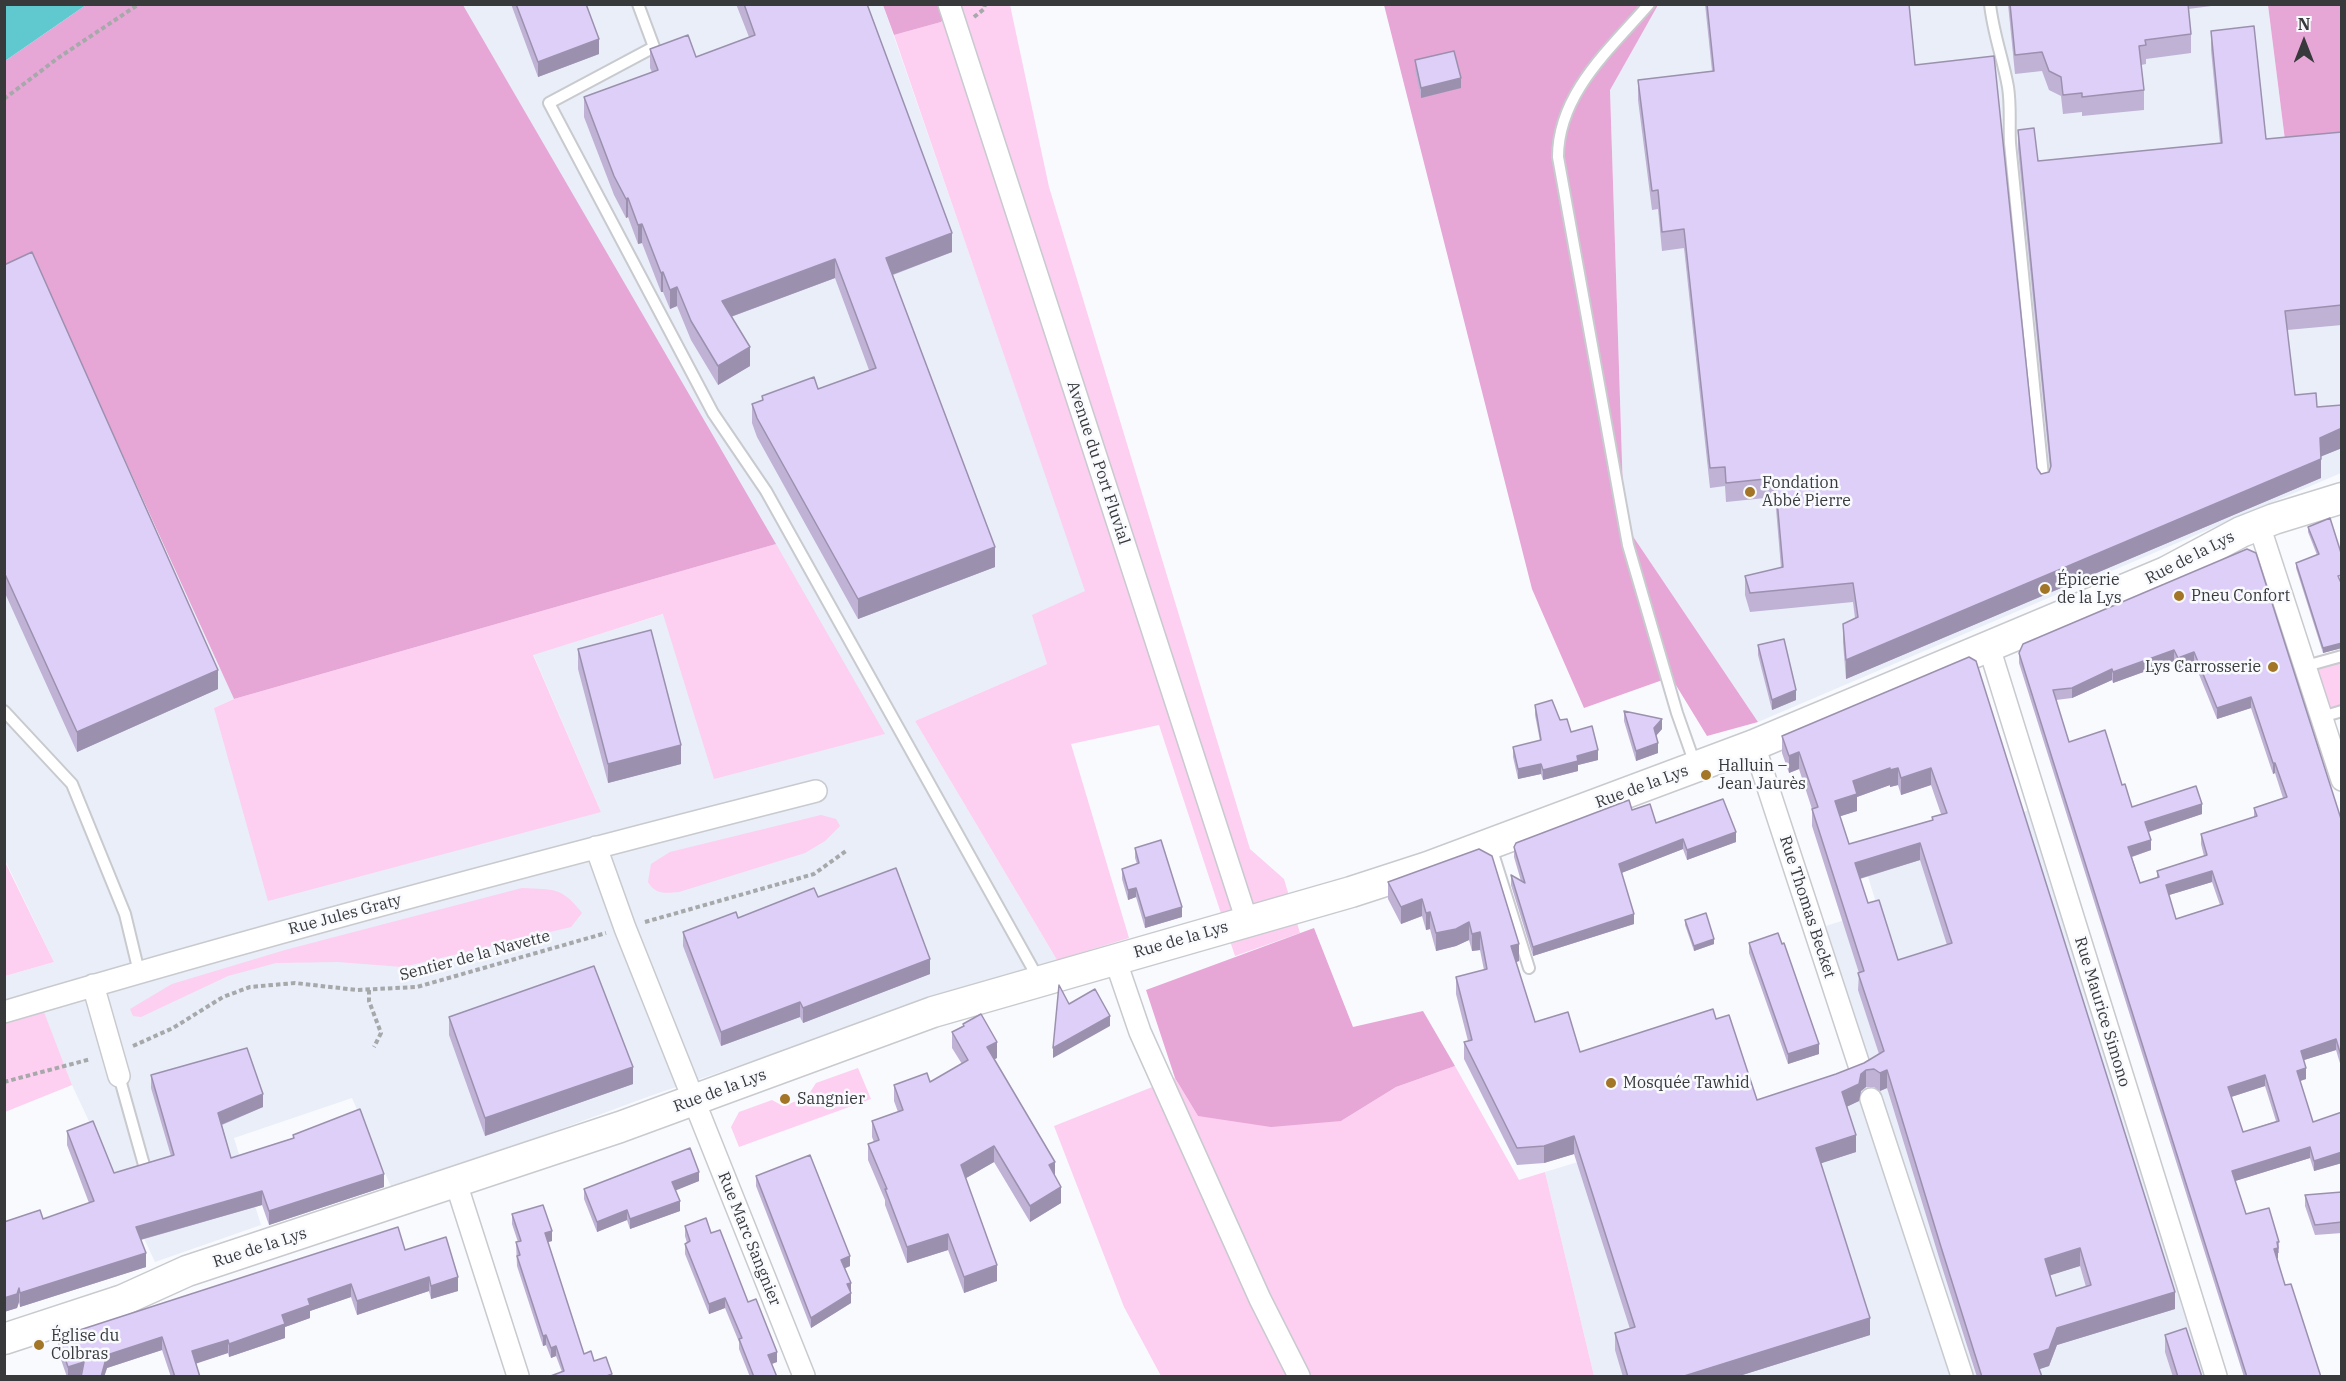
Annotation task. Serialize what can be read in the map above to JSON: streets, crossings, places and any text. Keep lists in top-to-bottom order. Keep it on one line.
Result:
{"streets":{"main road":["Rue de la Lys"],"street":["Avenue du Port Fluvial","Rue Thomas Becket","Rue Jules Graty","Rue Maurice Simono","Rue Marc Sangnier"],"path":["Sentier de la Navette"]},"crossings":[["Avenue du Port Fluvial","Rue de la Lys"],["Rue de la Lys","Rue Thomas Becket"],["Rue de la Lys","Rue Maurice Simono"],["Rue de la Lys","Rue Marc Sangnier"]],"places":["Fondation Abbé Pierre","Épicerie de la Lys","Pneu Confort","Lys Carrosserie","Halluin – Jean Jaurès","Mosquée Tawhid","Sangnier","Église du Colbras"],"north":"top"}
